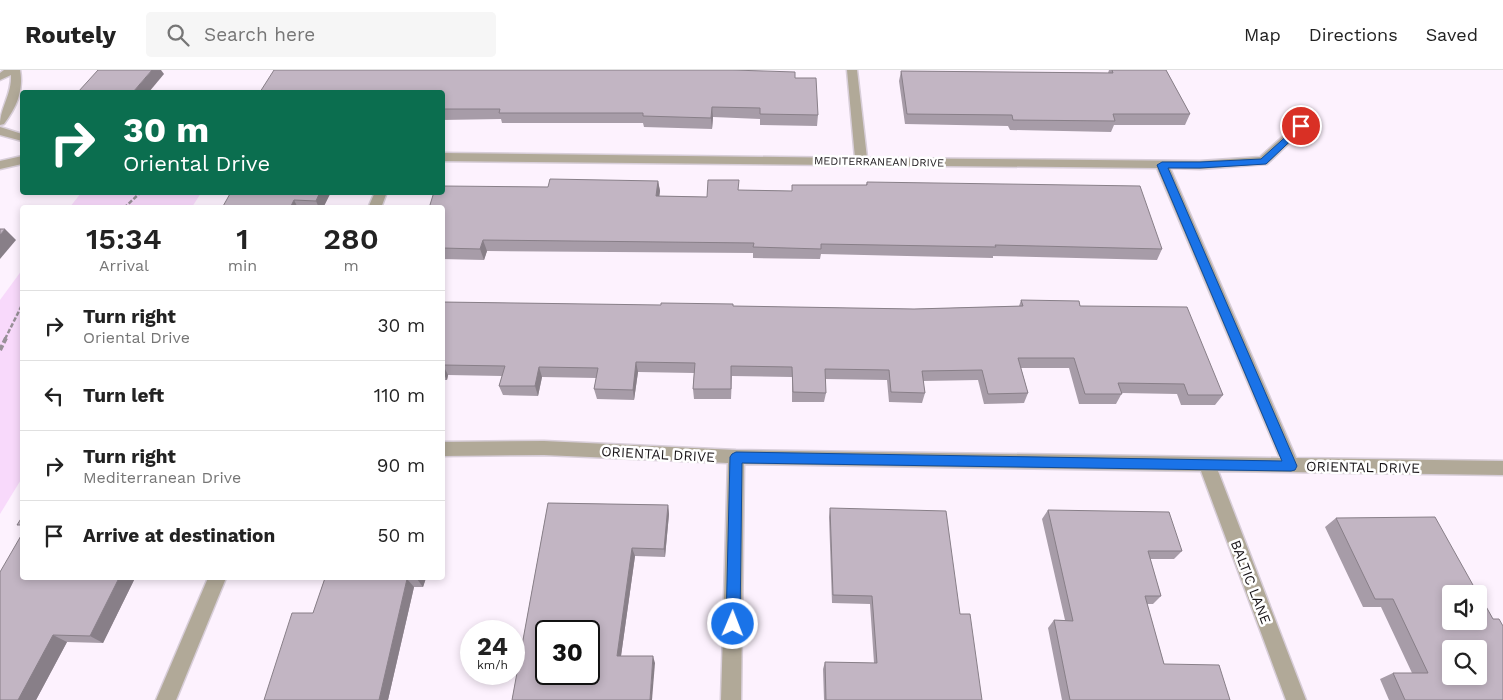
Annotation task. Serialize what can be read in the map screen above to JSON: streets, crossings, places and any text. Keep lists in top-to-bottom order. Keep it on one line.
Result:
{"streets":{"street":["MEDITERRANEAN DRIVE","ORIENTAL DRIVE","BALTIC LANE"]},"crossings":[["ORIENTAL DRIVE","BALTIC LANE"]],"page":{"header":"Routely","search":"Search here","nav":["Map","Directions","Saved"],"turn":["30 m","Oriental Drive"],"eta":["15:34","Arrival","1","min","280","m"],"list":[{"name":"Turn right","note":"Oriental Drive","value":"30 m"},{"name":"Turn left","value":"110 m"},{"name":"Turn right","note":"Mediterranean Drive","value":"90 m"},{"name":"Arrive at destination","value":"50 m"}],"speed":"24 km/h","limit":"30"}}
